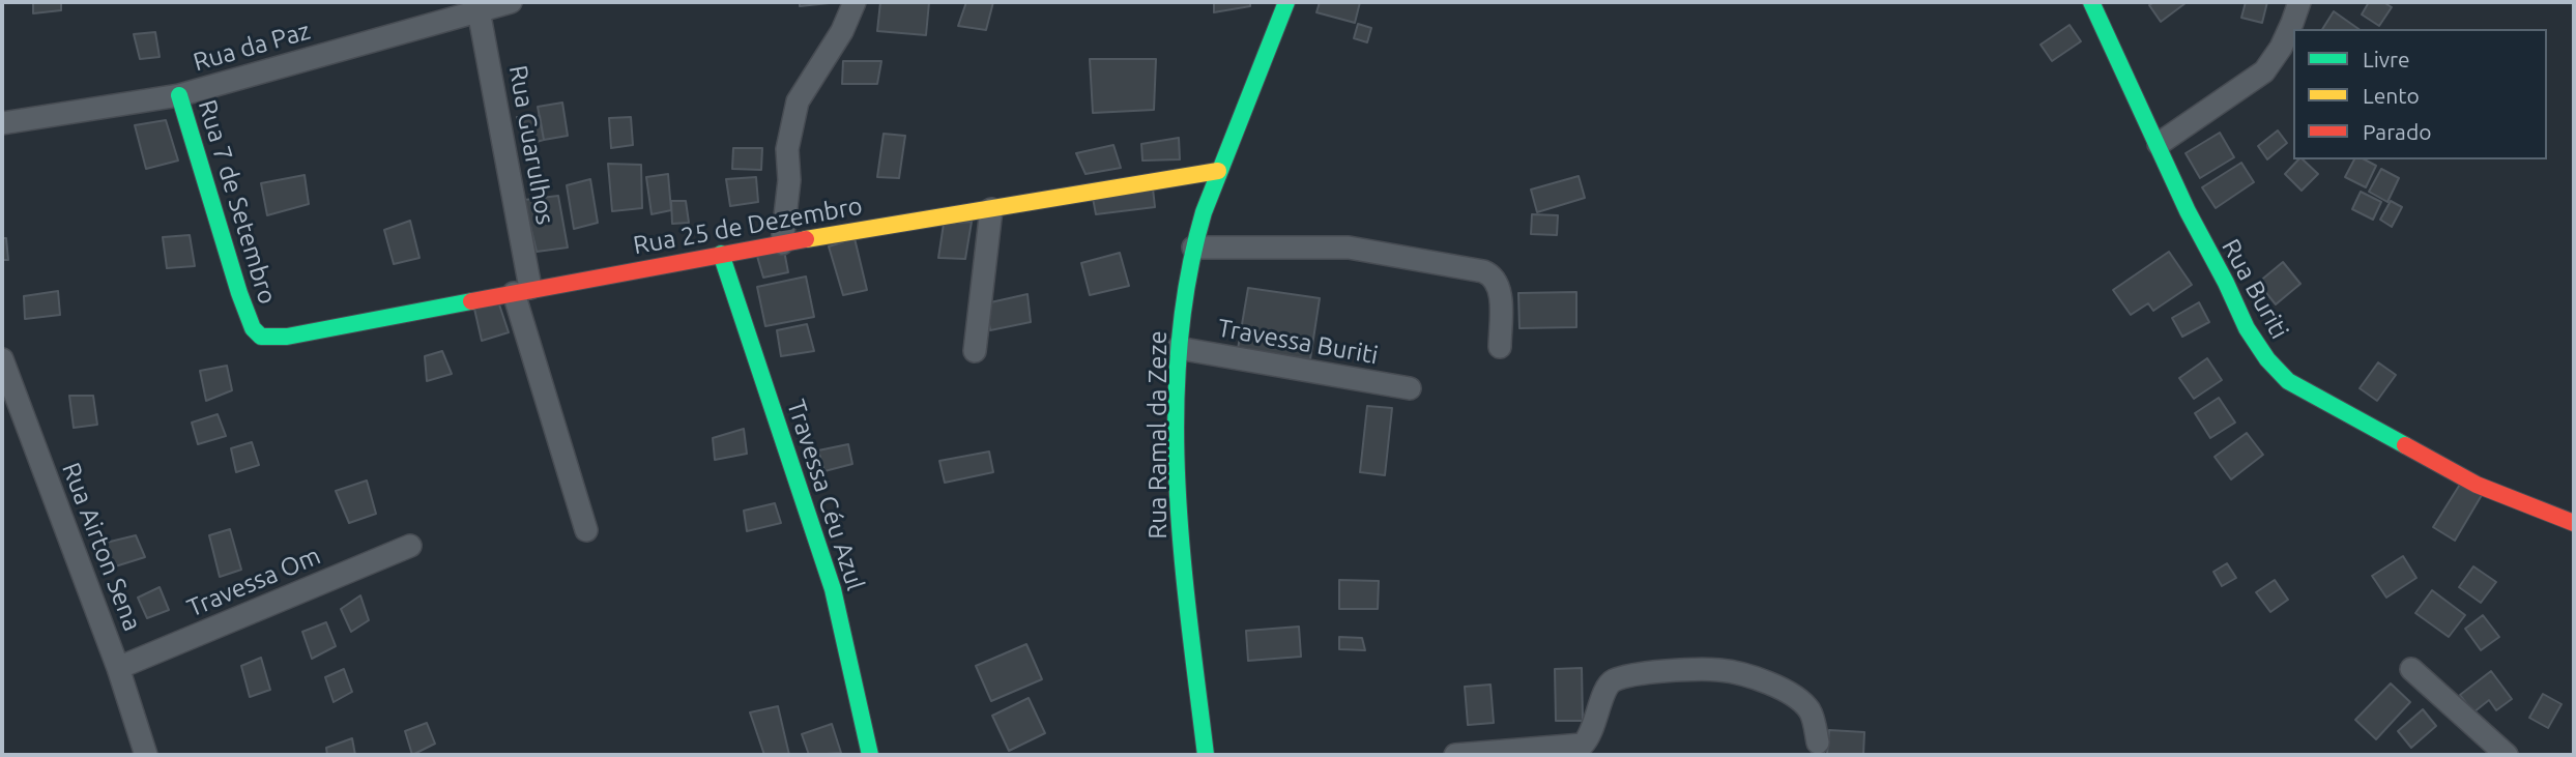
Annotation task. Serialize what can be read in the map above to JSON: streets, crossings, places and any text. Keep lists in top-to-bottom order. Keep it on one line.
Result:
{"streets":{"street":["Rua da Paz","Rua Guarulhos","Rua 7 de Setembro","Rua 25 de Dezembro","Rua Buriti","Travessa Buriti","Rua Ramal da Zeze","Travessa Céu Azul","Rua Airton Sena","Travessa Om"]},"crossings":[["Rua da Paz","Rua Guarulhos"],["Rua da Paz","Rua 7 de Setembro"],["Rua Guarulhos","Rua 25 de Dezembro"],["Rua 7 de Setembro","Rua 25 de Dezembro"],["Rua 25 de Dezembro","Rua Ramal da Zeze"],["Rua 25 de Dezembro","Travessa Céu Azul"],["Travessa Buriti","Rua Ramal da Zeze"],["Rua Airton Sena","Travessa Om"]],"legend":["Livre","Lento","Parado"]}
